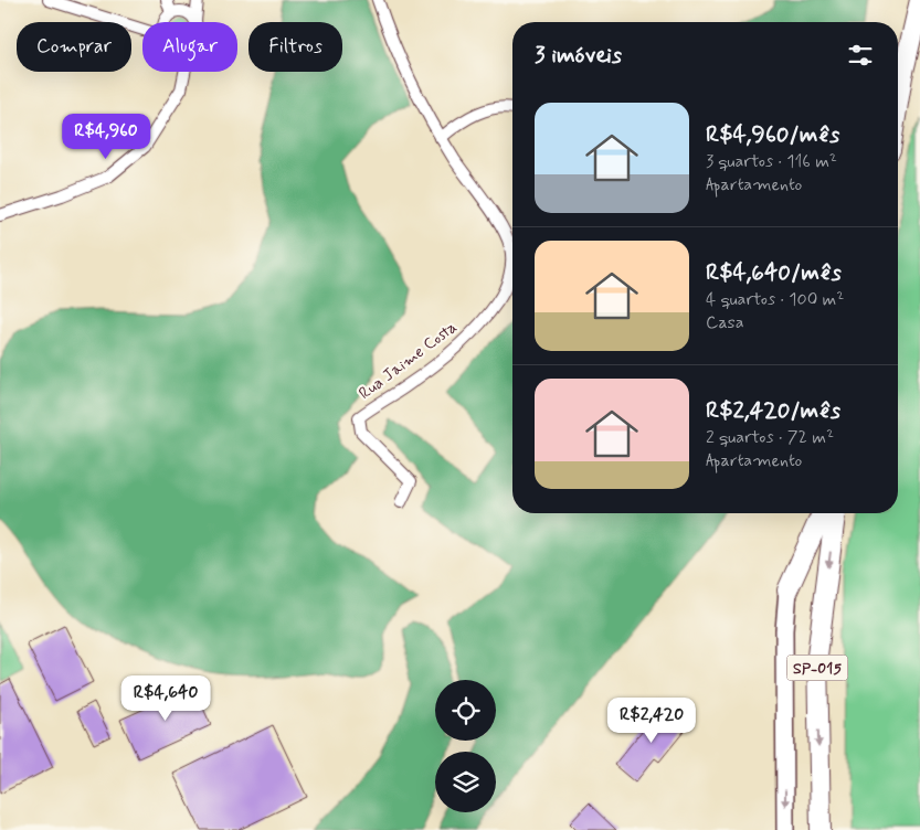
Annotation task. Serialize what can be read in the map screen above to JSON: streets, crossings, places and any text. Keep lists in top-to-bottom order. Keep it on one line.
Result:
{"streets":{"highway":["SP-015"],"street":["Rua Jaime Costa"]},"page":{"chip":["Comprar","Alugar","Filtros"],"heading":"3 imóveis","list":[{"name":"R$4,960/mês","note":"3 quartos · 116 m² · Apartamento"},{"name":"R$4,640/mês","note":"4 quartos · 100 m² · Casa"},{"name":"R$2,420/mês","note":"2 quartos · 72 m² · Apartamento"}],"price":["R$4,960","R$4,640","R$2,420"]}}
